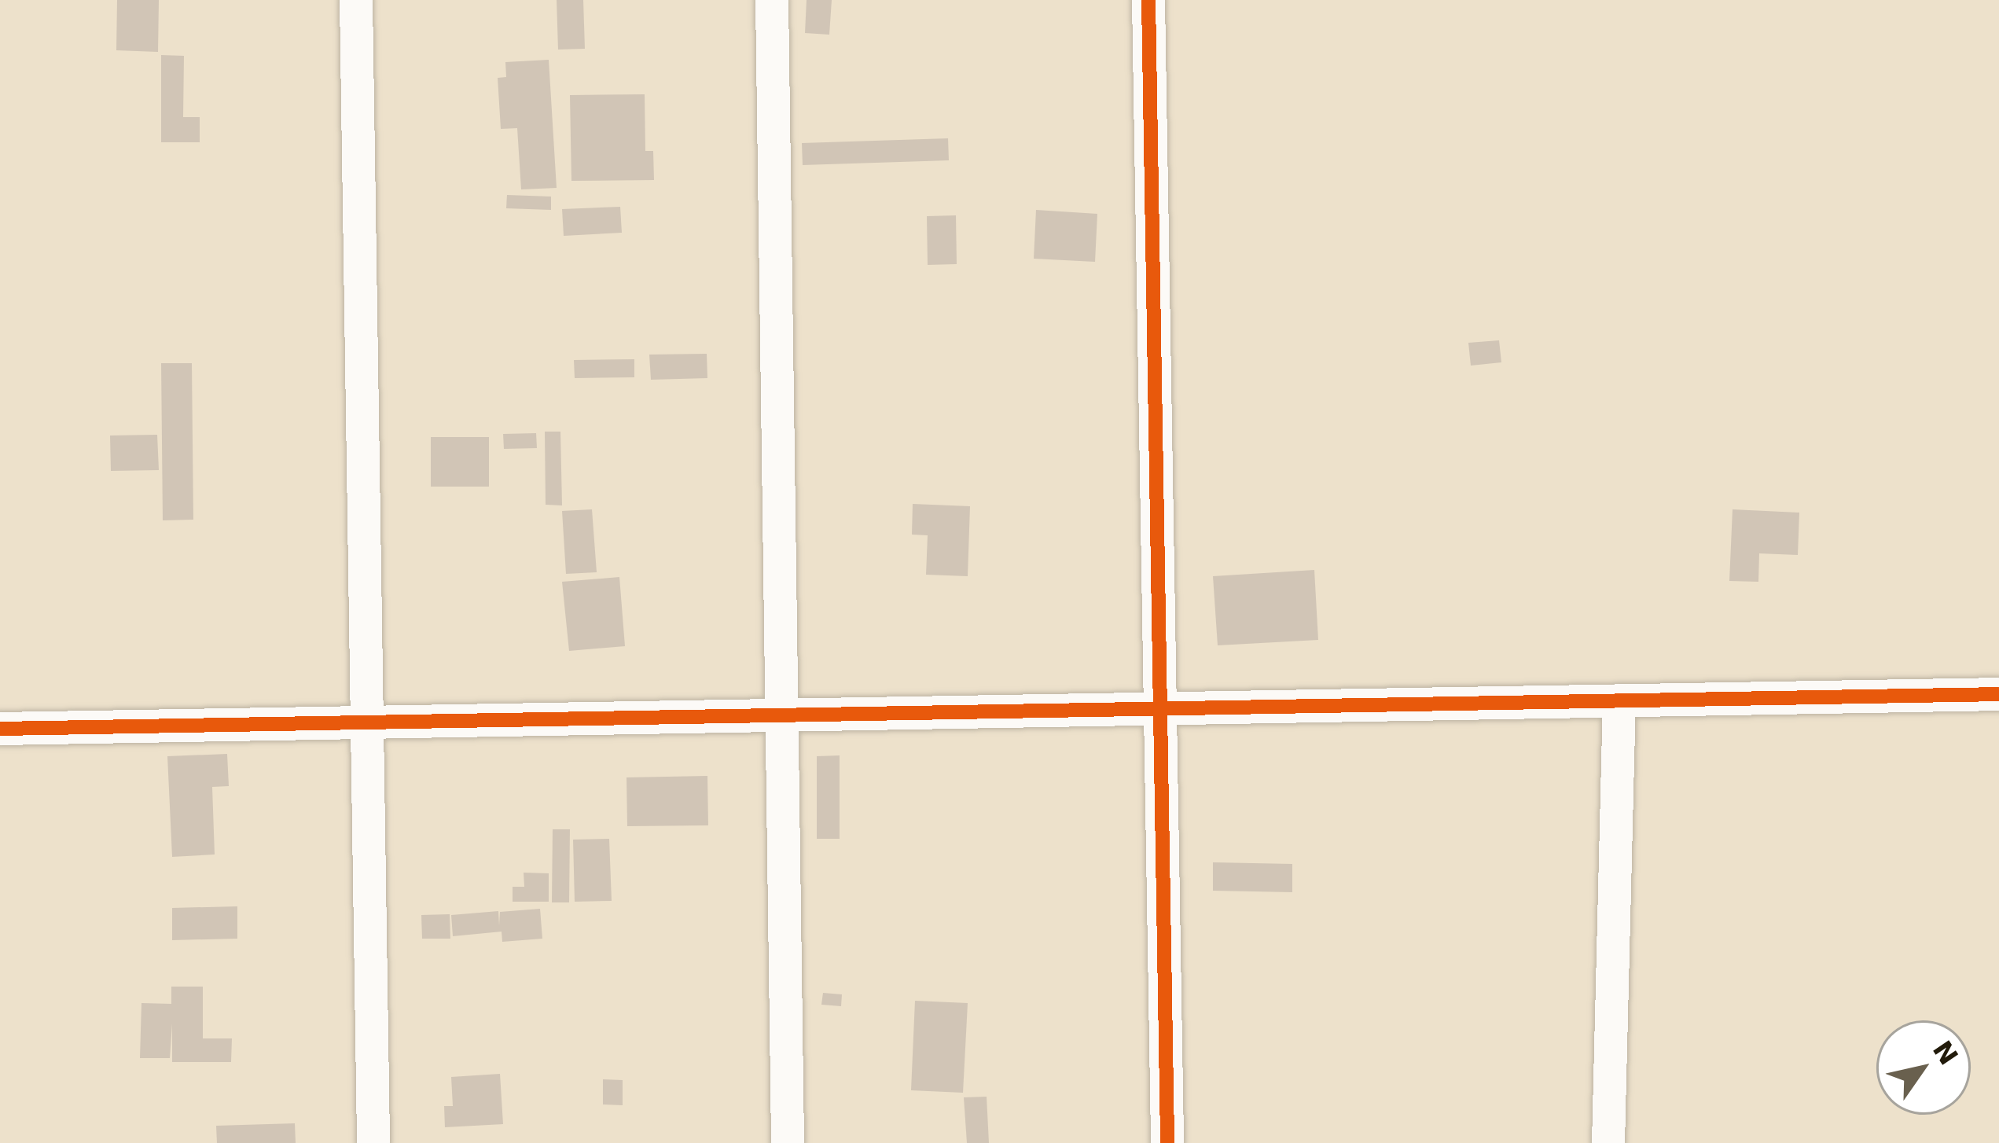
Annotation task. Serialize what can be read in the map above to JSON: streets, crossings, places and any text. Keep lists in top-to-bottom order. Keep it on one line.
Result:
{"north":"top right"}
